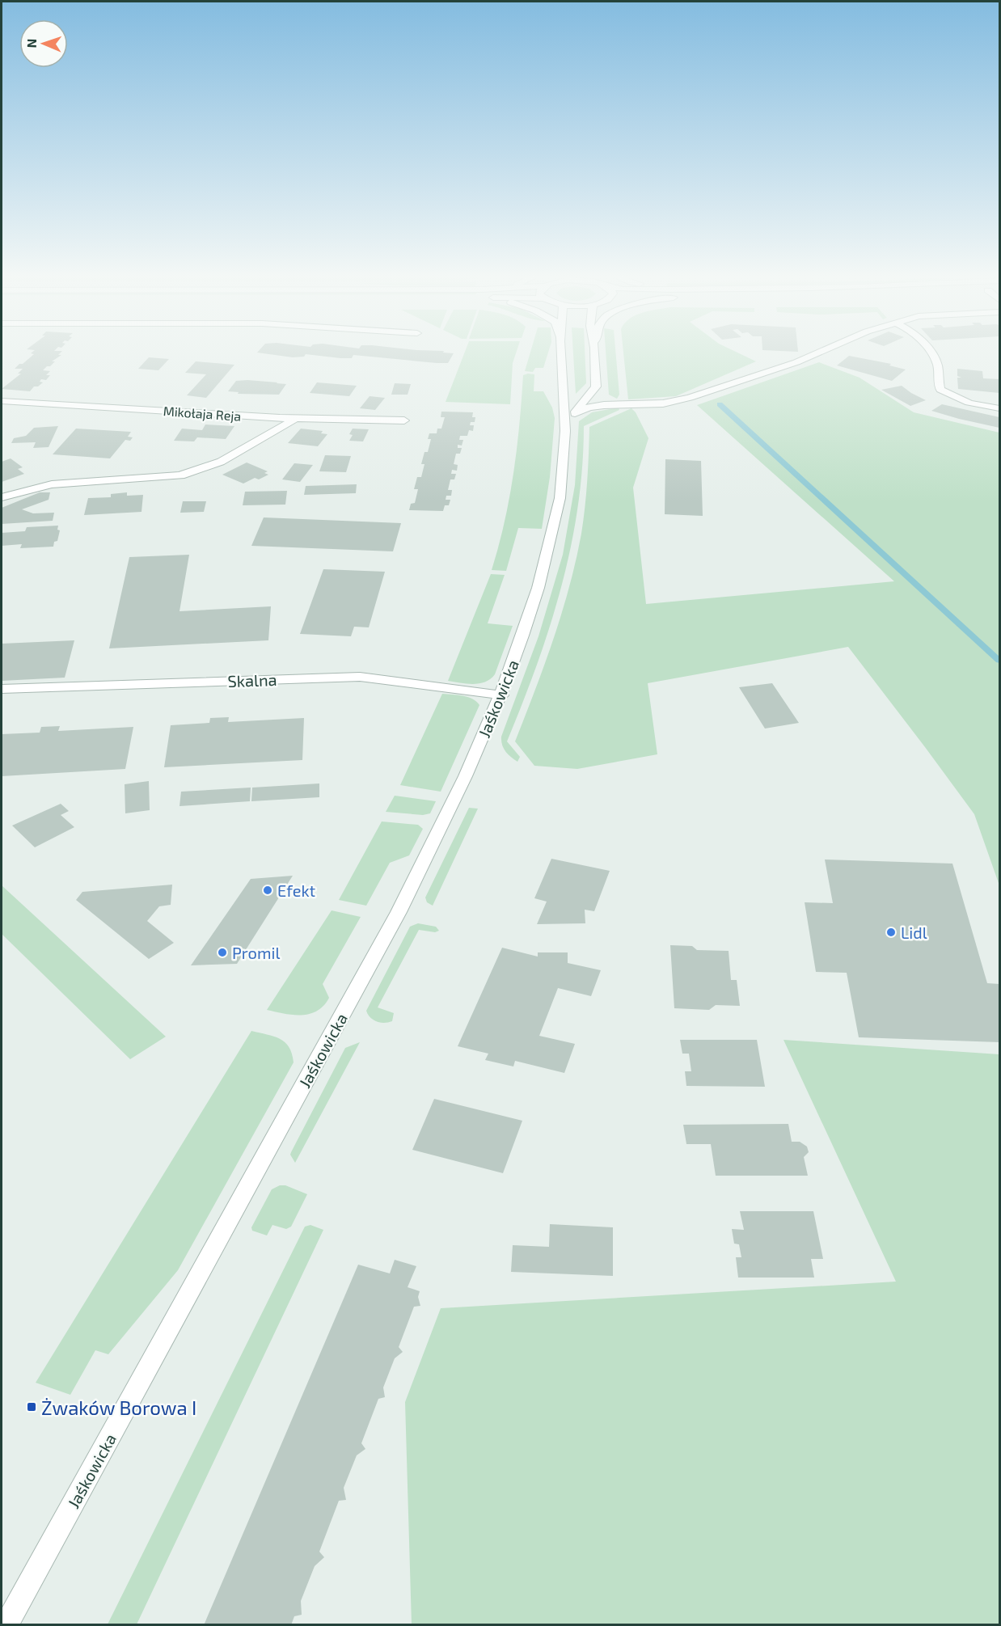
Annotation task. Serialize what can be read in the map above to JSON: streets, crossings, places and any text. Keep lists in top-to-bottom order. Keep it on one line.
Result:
{"streets":{"street":["Mikołaja Reja","Skalna","Jaśkowicka"]},"crossings":[["Skalna","Jaśkowicka"]],"places":{"other":["Efekt","Lidl","Promil"],"transit":["Żwaków Borowa I"]},"north":"left"}
